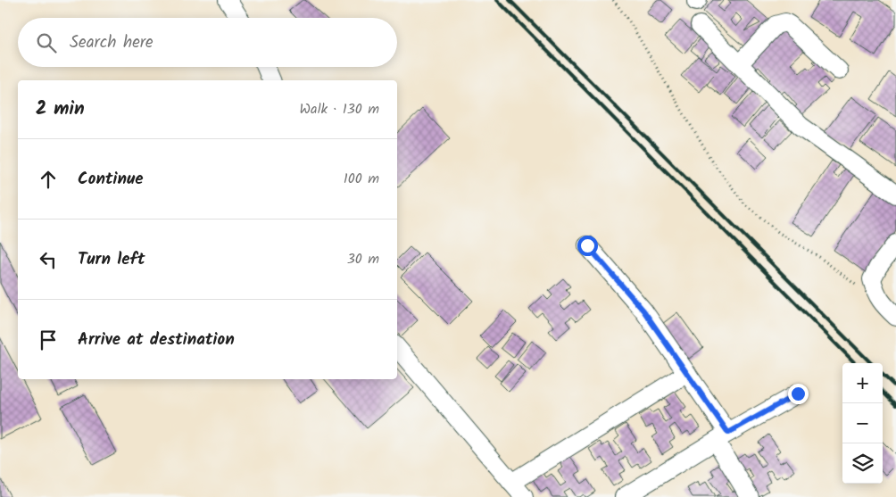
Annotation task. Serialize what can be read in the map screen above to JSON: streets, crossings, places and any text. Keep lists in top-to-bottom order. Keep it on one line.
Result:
{"page":{"search":"Search here","heading":["2 min","Walk · 130 m"],"list":[["Continue","100 m"],["Turn left","30 m"],"Arrive at destination"],"map_buttons":["+","−"]}}
